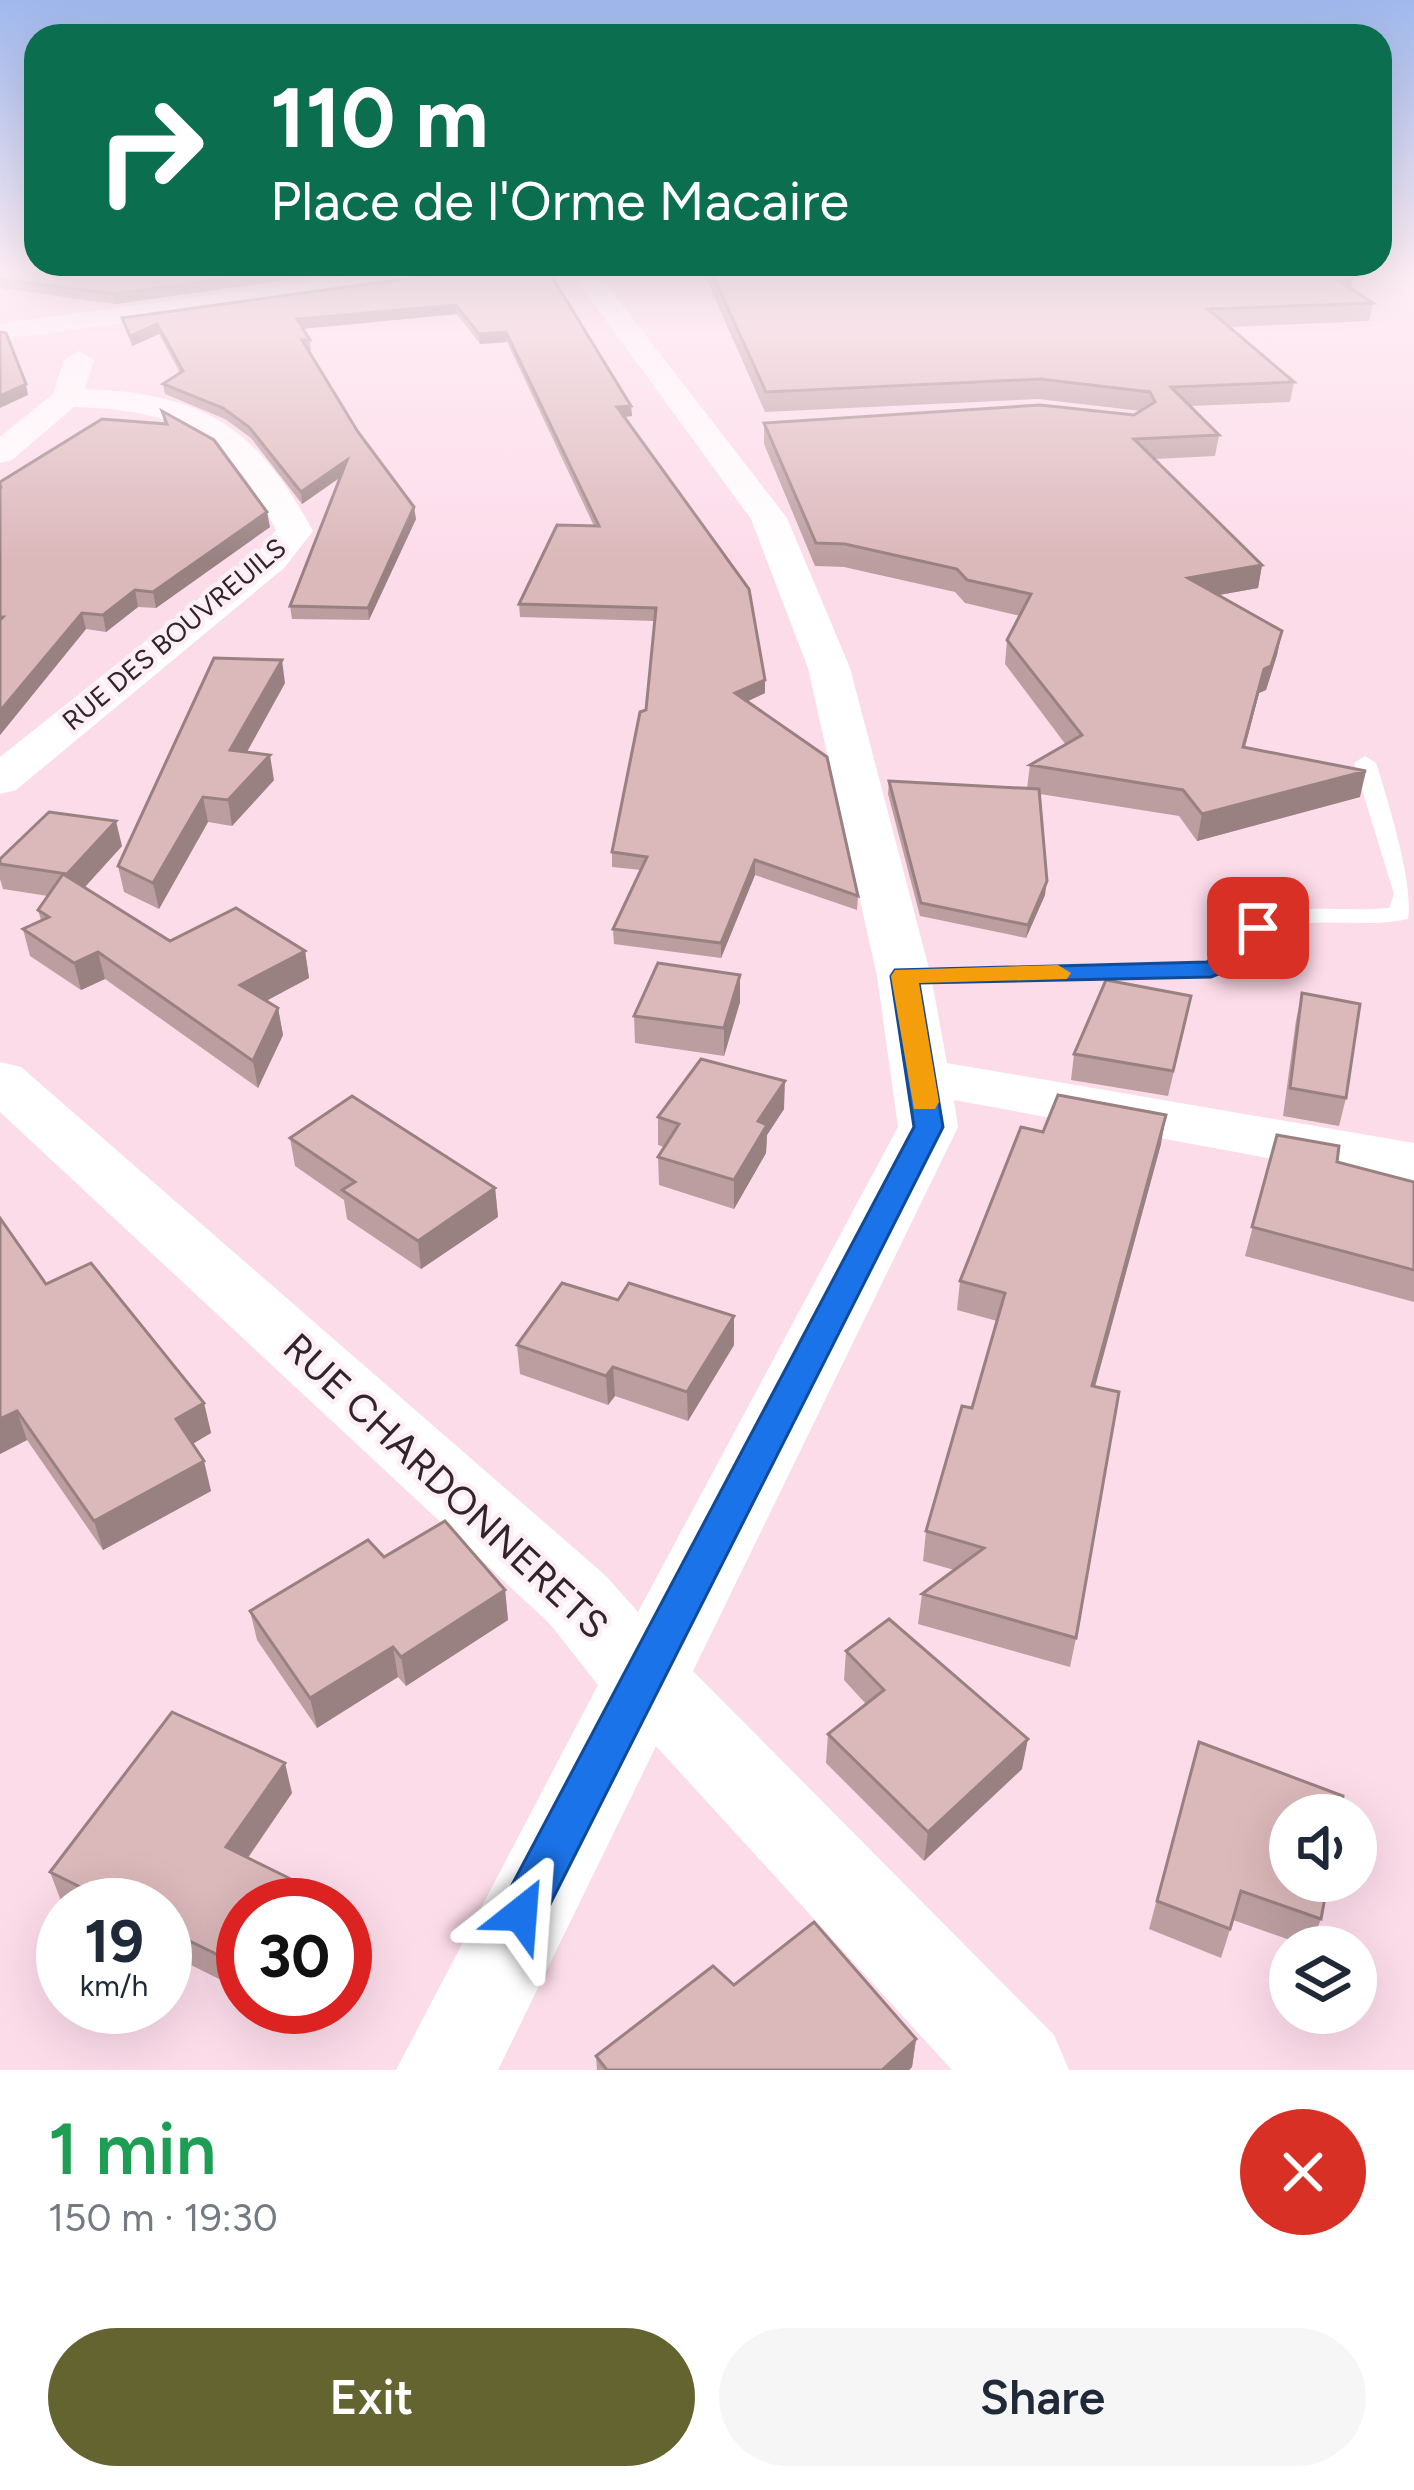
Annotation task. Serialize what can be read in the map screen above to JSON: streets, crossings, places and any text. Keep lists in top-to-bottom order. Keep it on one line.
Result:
{"streets":{"street":["RUE DES BOUVREUILS","RUE CHARDONNERETS"]},"page":{"turn":["110 m","Place de l'Orme Macaire"],"speed":"19 km/h","limit":"30","heading":["1 min","150 m · 19:30"],"buttons":["Exit","Share"]}}
